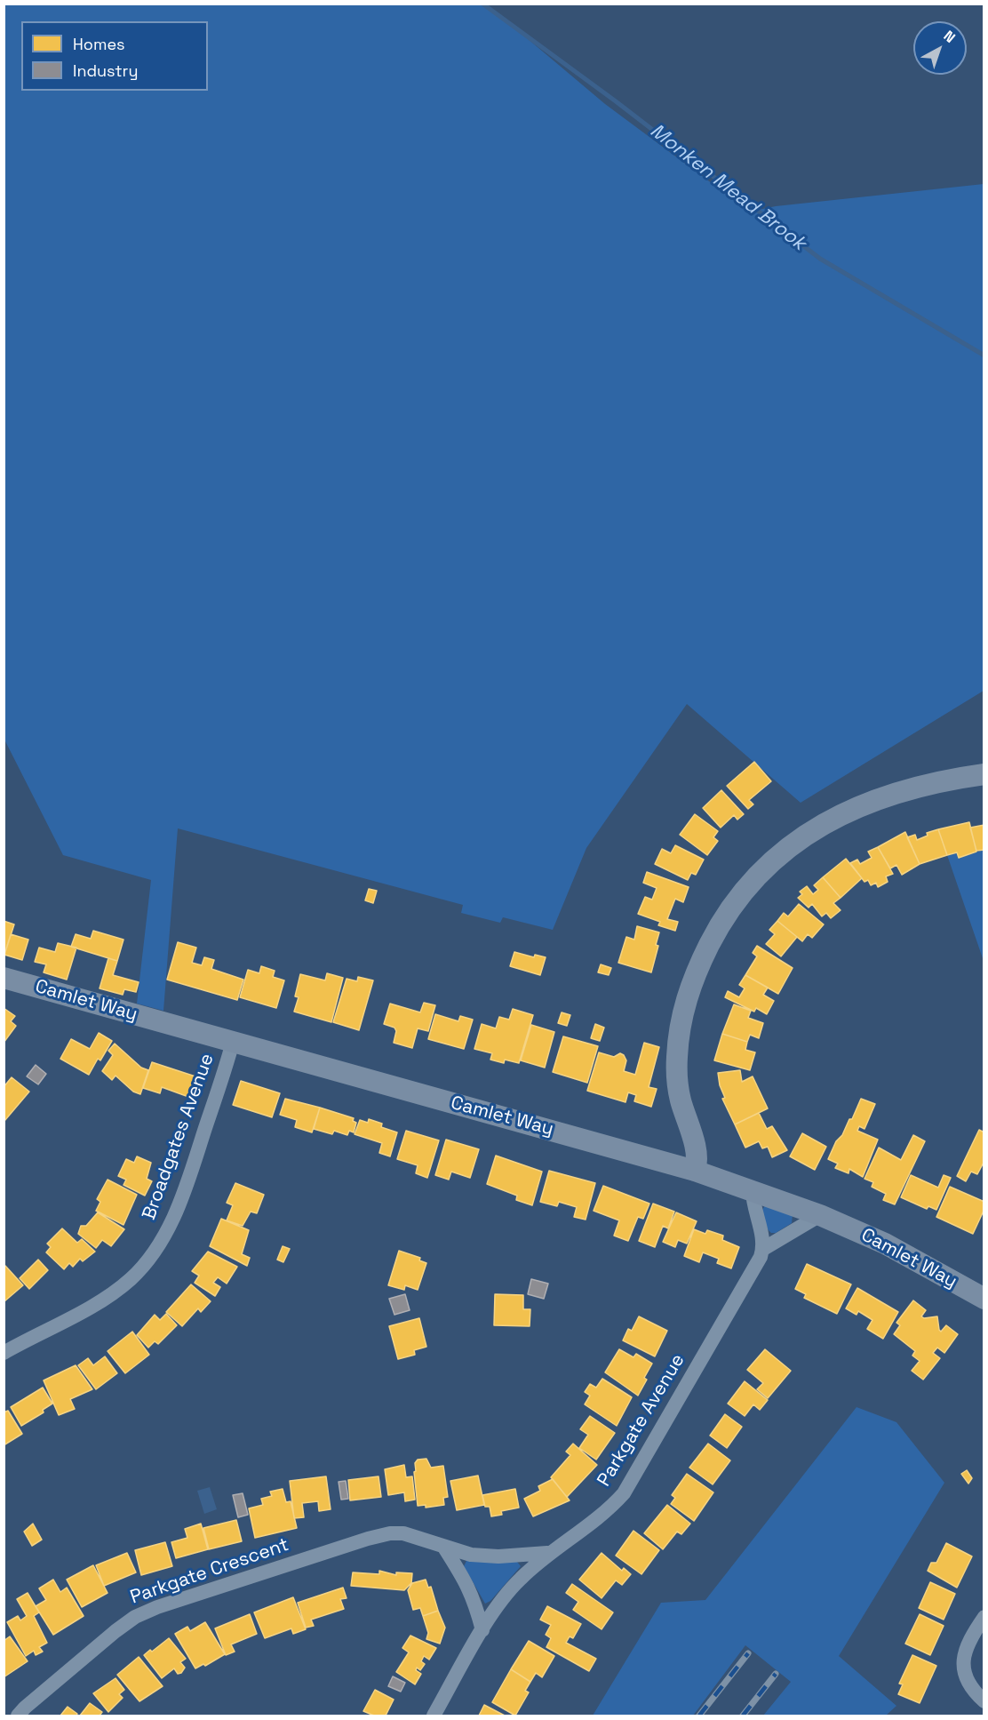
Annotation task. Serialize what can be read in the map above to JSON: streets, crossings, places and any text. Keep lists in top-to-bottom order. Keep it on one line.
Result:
{"streets":{"street":["Camlet Way","Broadgates Avenue","Parkgate Avenue","Parkgate Crescent"]},"crossings":[["Camlet Way","Broadgates Avenue"],["Camlet Way","Parkgate Avenue"],["Parkgate Avenue","Parkgate Crescent"]],"water":["Monken Mead Brook"],"legend":["Homes","Industry"],"north":"top right"}
